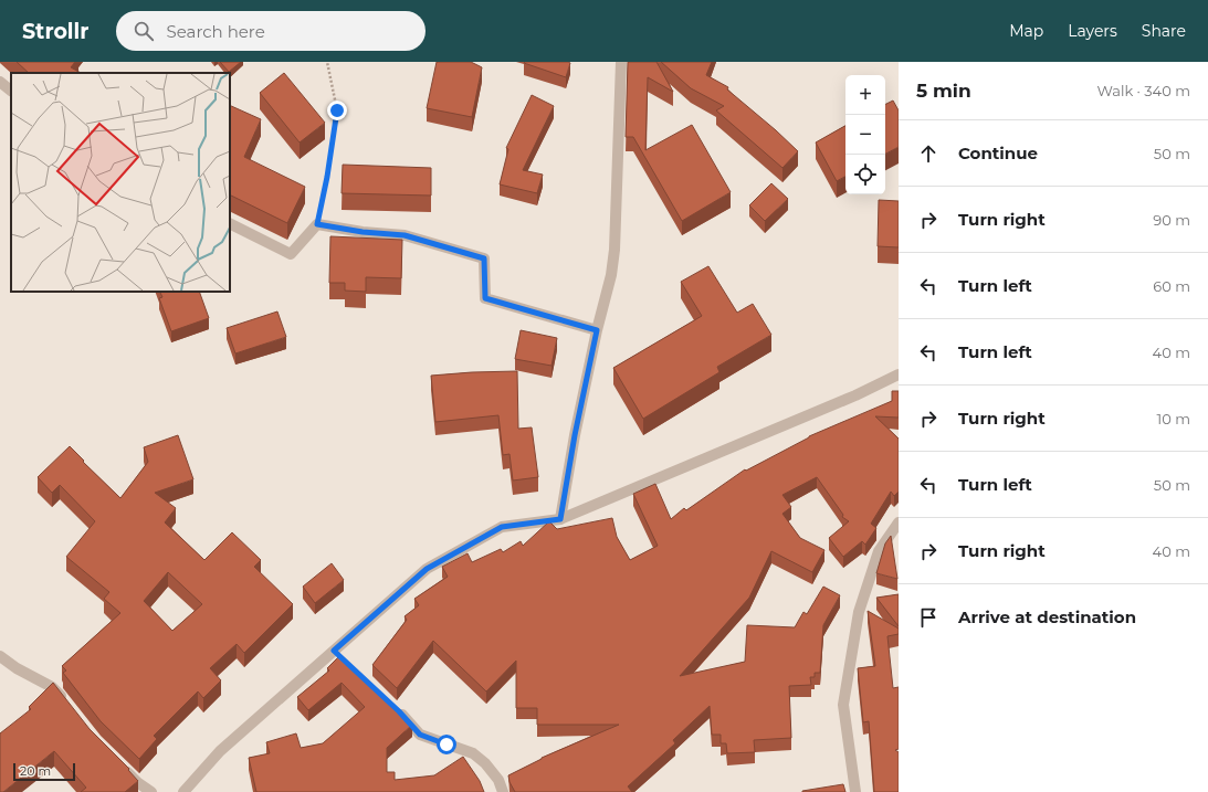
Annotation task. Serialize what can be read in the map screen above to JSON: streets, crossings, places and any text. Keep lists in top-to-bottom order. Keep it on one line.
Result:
{"scale_bar":"20 m","page":{"header":"Strollr","search":"Search here","nav":["Map","Layers","Share"],"heading":["5 min","Walk · 340 m"],"map_buttons":["+","−"],"list":[["Continue","50 m"],["Turn right","90 m"],["Turn left","60 m"],["Turn left","40 m"],["Turn right","10 m"],["Turn left","50 m"],["Turn right","40 m"],"Arrive at destination"],"scale":"20 m"}}
